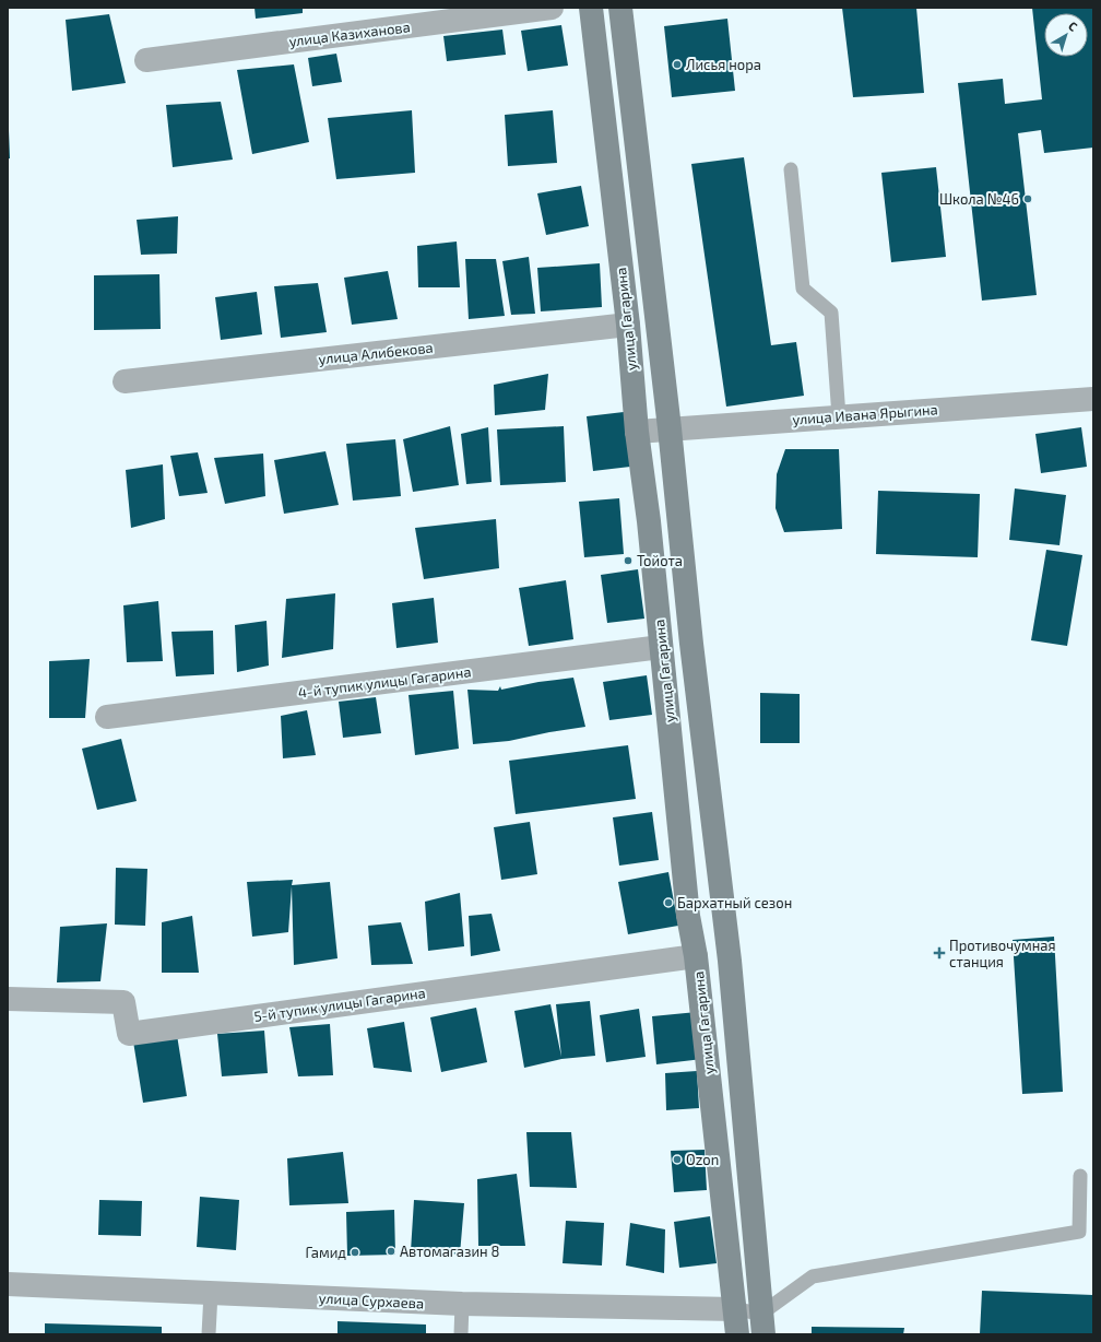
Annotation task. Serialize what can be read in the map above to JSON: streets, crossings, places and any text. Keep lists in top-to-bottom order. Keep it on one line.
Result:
{"streets":{"main road":["улица Гагарина"],"street":["улица Казиханова","улица Алибекова","улица Ивана Ярыгина","4-й тупик улицы Гагарина","5-й тупик улицы Гагарина","улица Сурхаева"]},"crossings":[["улица Гагарина","улица Алибекова"],["улица Гагарина","улица Ивана Ярыгина"],["улица Гагарина","4-й тупик улицы Гагарина"],["улица Гагарина","5-й тупик улицы Гагарина"],["улица Гагарина","улица Сурхаева"]],"places":{"other":["Лисья нора","Школа №46","Тойота","Бархатный сезон","Ozon","Автомагазин 8","Гамид"],"health":["Противочумная станция"]},"north":"top right"}
